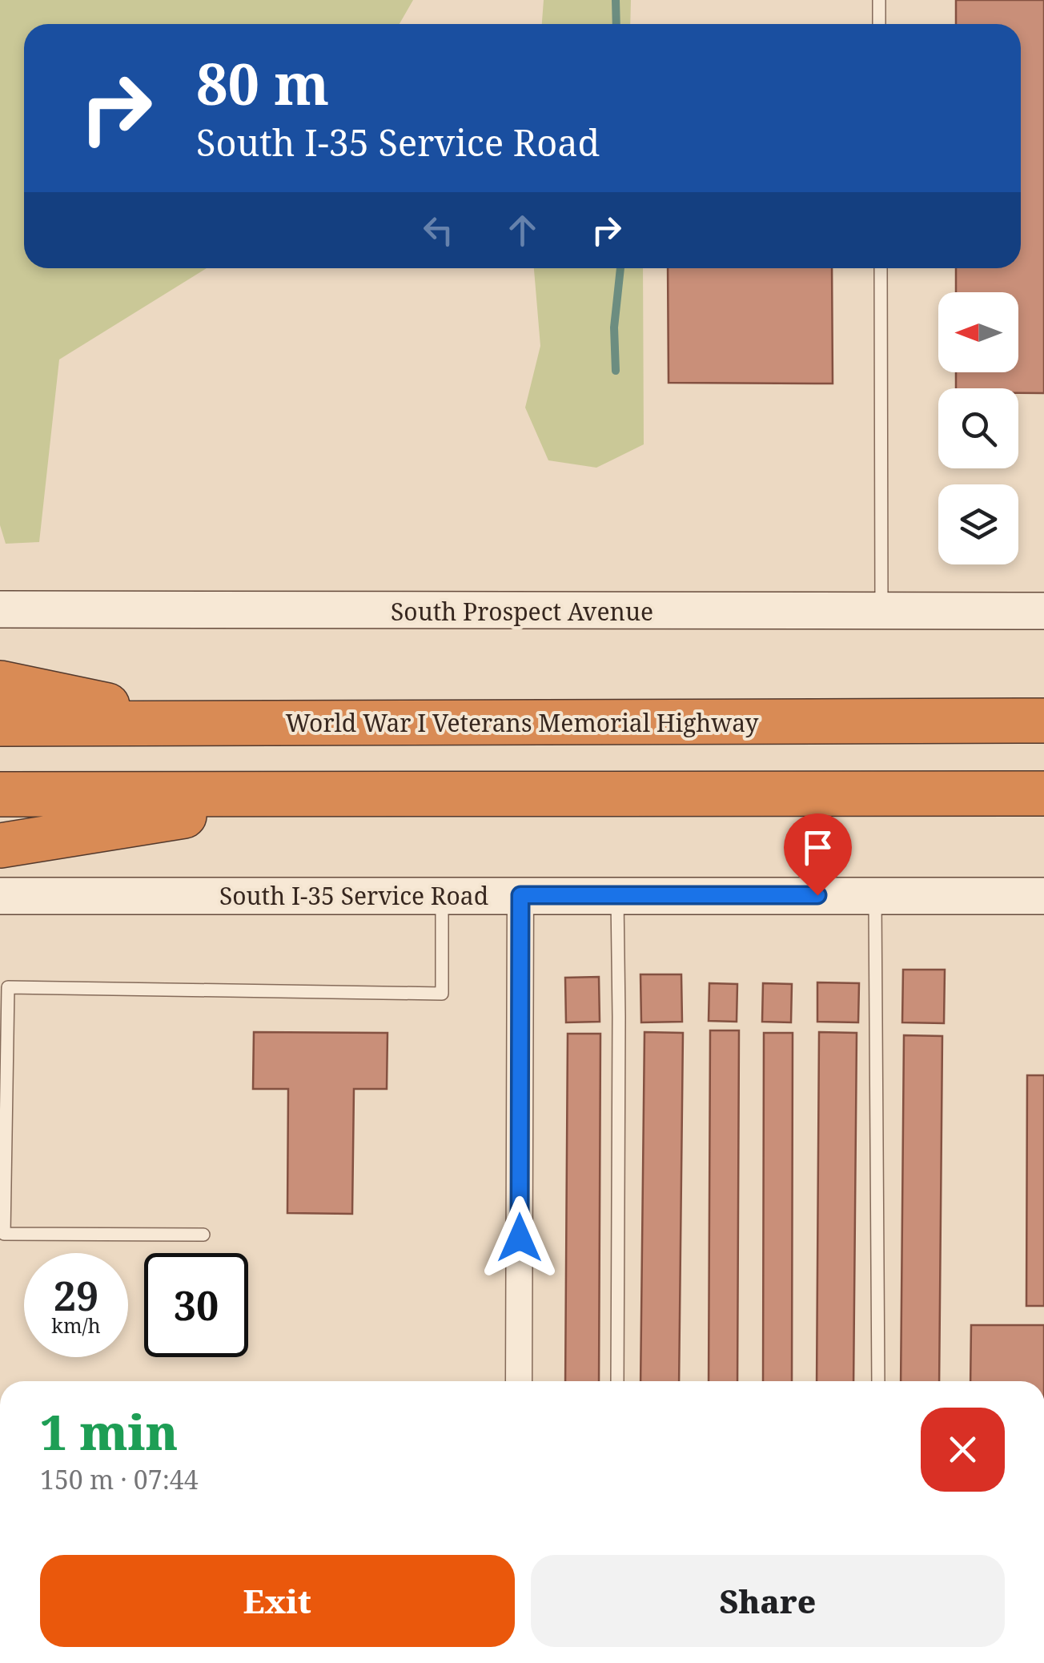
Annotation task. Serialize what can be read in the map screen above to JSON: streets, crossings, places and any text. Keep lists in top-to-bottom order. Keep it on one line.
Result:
{"streets":{"highway":["World War I Veterans Memorial Highway"],"main road":["South Prospect Avenue","South I-35 Service Road"]},"north":"left","page":{"turn":["80 m","South I-35 Service Road"],"speed":"29 km/h","limit":"30","heading":["1 min","150 m · 07:44"],"buttons":["Exit","Share"]}}
